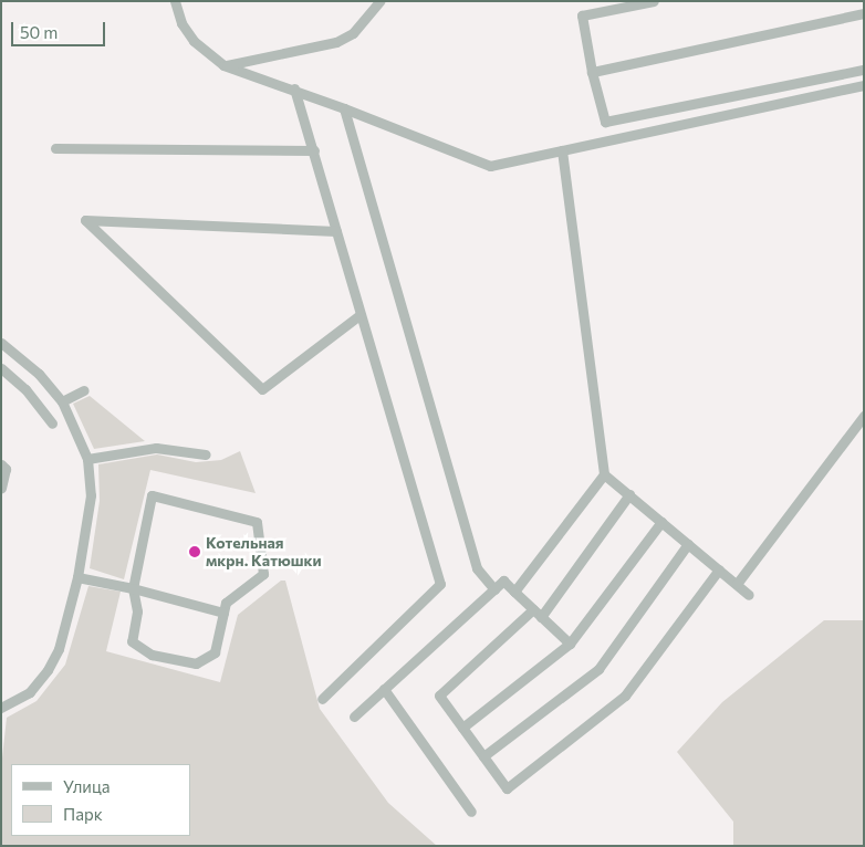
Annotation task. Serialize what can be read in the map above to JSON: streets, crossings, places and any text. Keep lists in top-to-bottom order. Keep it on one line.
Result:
{"places":["Котельная мкрн. Катюшки"],"legend":["Улица","Парк"],"scale_bar":"50 m"}
